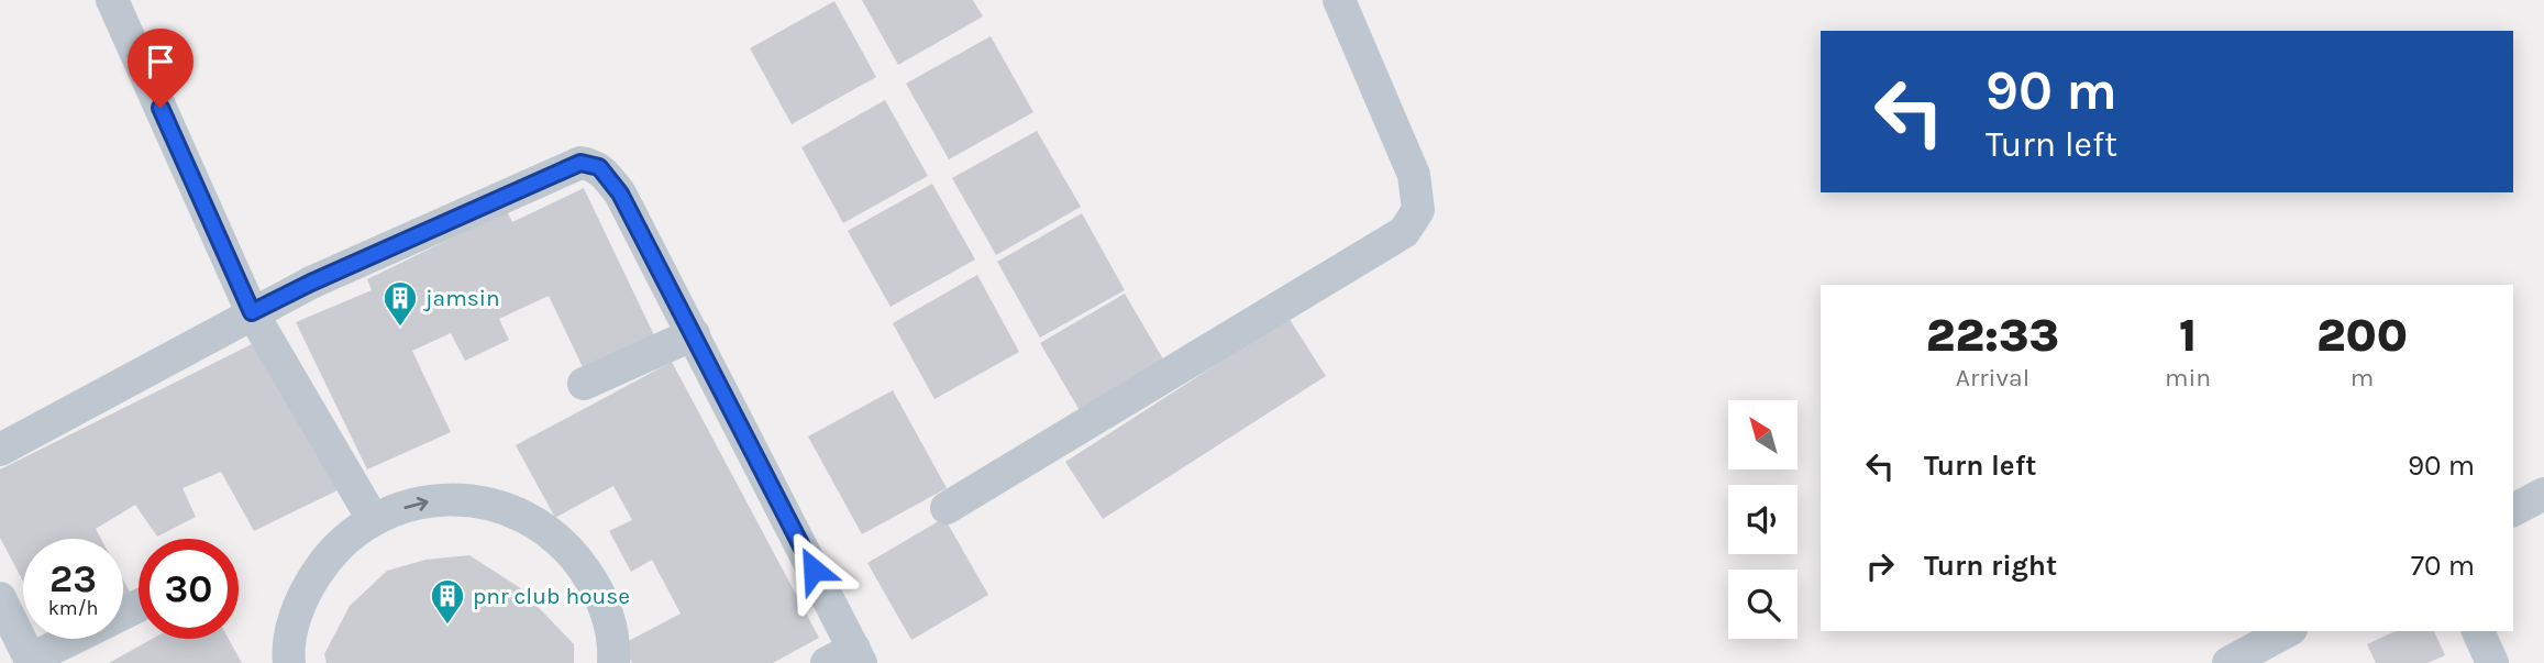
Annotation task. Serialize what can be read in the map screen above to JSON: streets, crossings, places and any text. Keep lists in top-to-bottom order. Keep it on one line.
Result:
{"places":{"building":["jamsin","pnr club house"]},"north":"top left","page":{"turn":["90 m","Turn left"],"eta":["22:33","Arrival","1","min","200","m"],"list":[{"name":"Turn left","value":"90 m"},{"name":"Turn right","value":"70 m"}],"speed":"23 km/h","limit":"30"}}
